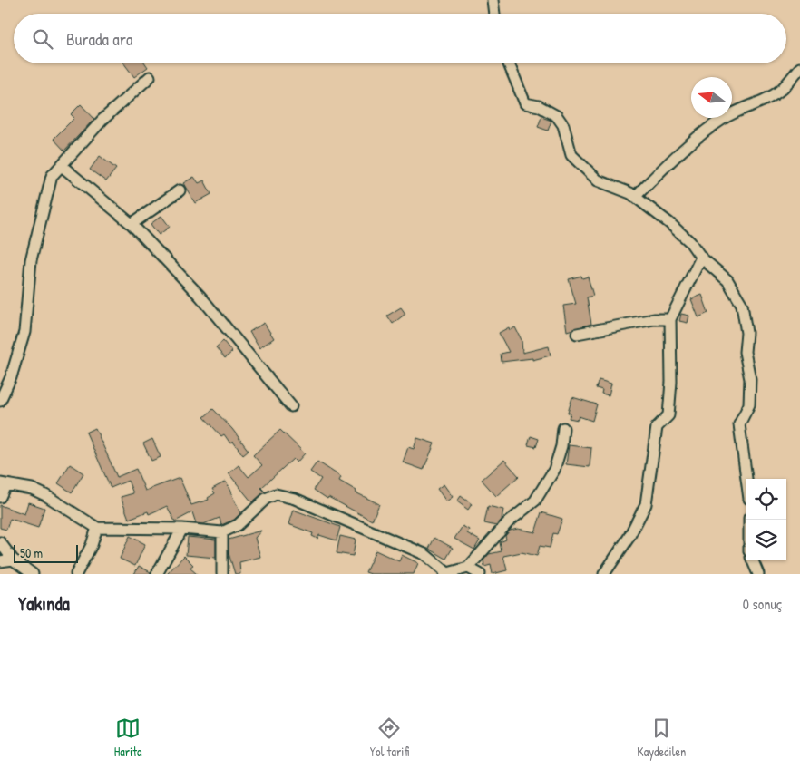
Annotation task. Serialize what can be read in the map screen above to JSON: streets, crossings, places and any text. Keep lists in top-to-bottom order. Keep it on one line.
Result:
{"scale_bar":"50 m","north":"left","page":{"search":"Burada ara","scale":"50 m","heading":["Yakında","0 sonuç"],"nav":["Harita","Yol tarifi","Kaydedilen"]}}
